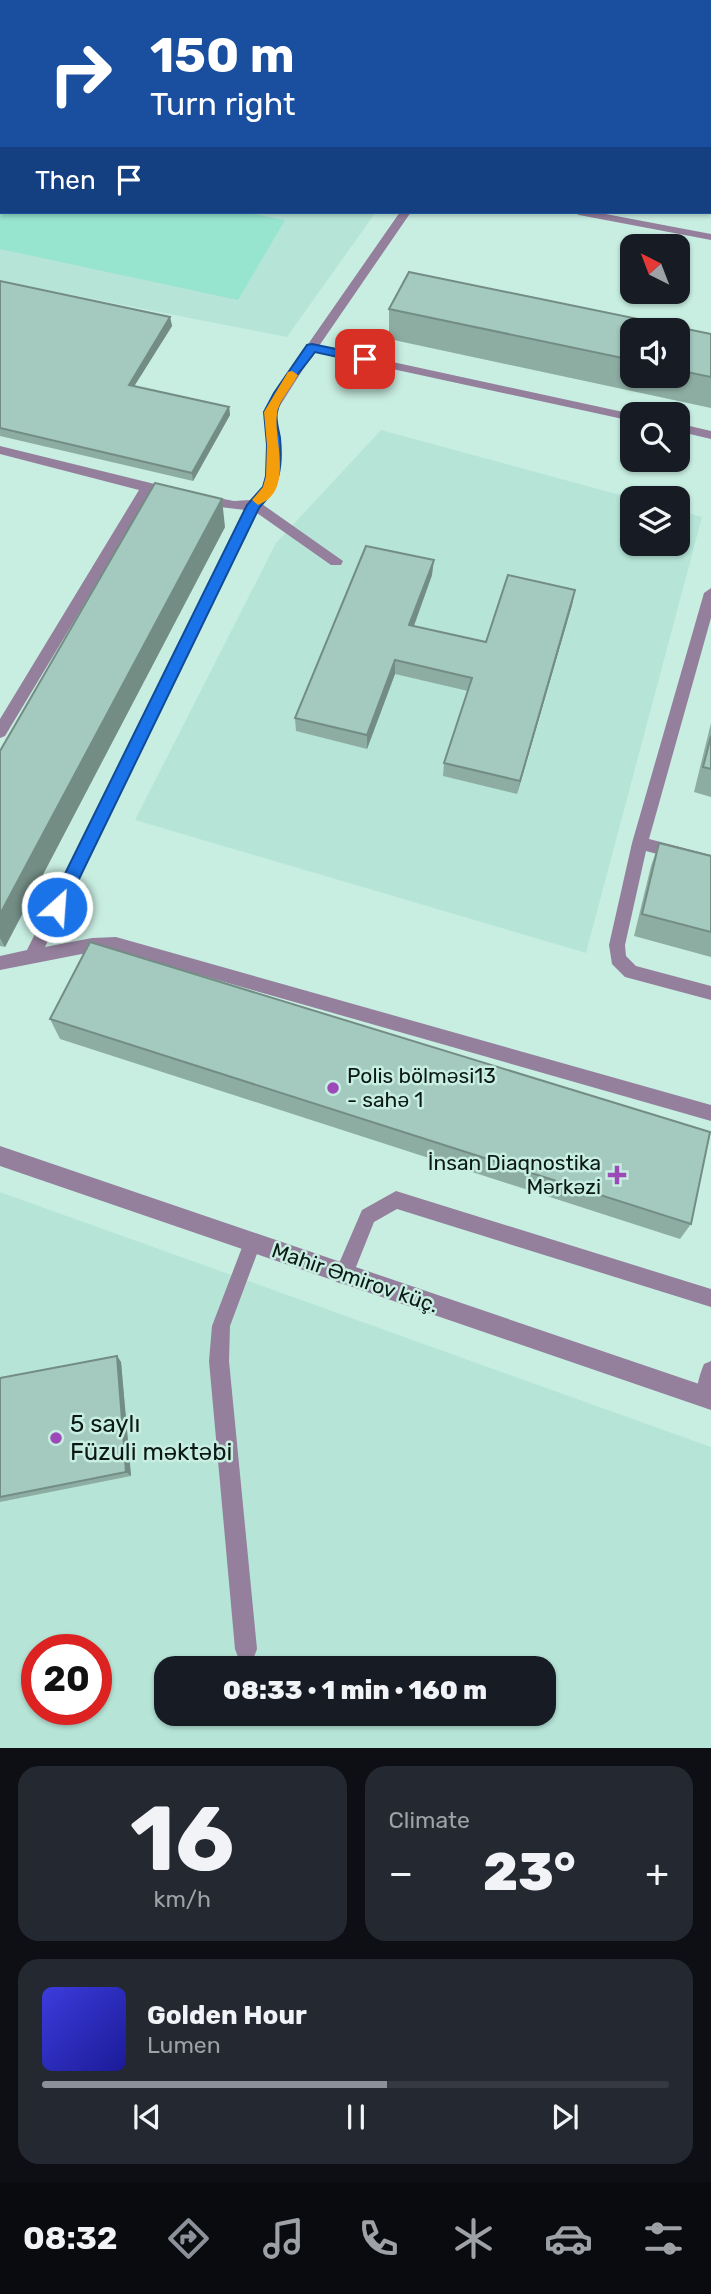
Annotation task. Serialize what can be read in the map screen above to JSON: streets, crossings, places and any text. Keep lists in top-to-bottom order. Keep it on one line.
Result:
{"streets":{"street":["Mahir Əmirov küç."]},"places":{"other":["Polis bölməsi13 - sahə 1","5 saylı Füzuli məktəbi"],"health":["İnsan Diaqnostika Mərkəzi"]},"north":"top left","page":{"turn":["150 m","Turn right"],"then":"Then","limit":"20","trip":"08:33 · 1 min · 160 m","tile":[["16","km/h"],"Climate"],"heat":["−","23°","+"],"song":["Golden Hour","Lumen"],"tabs":"08:32"}}
